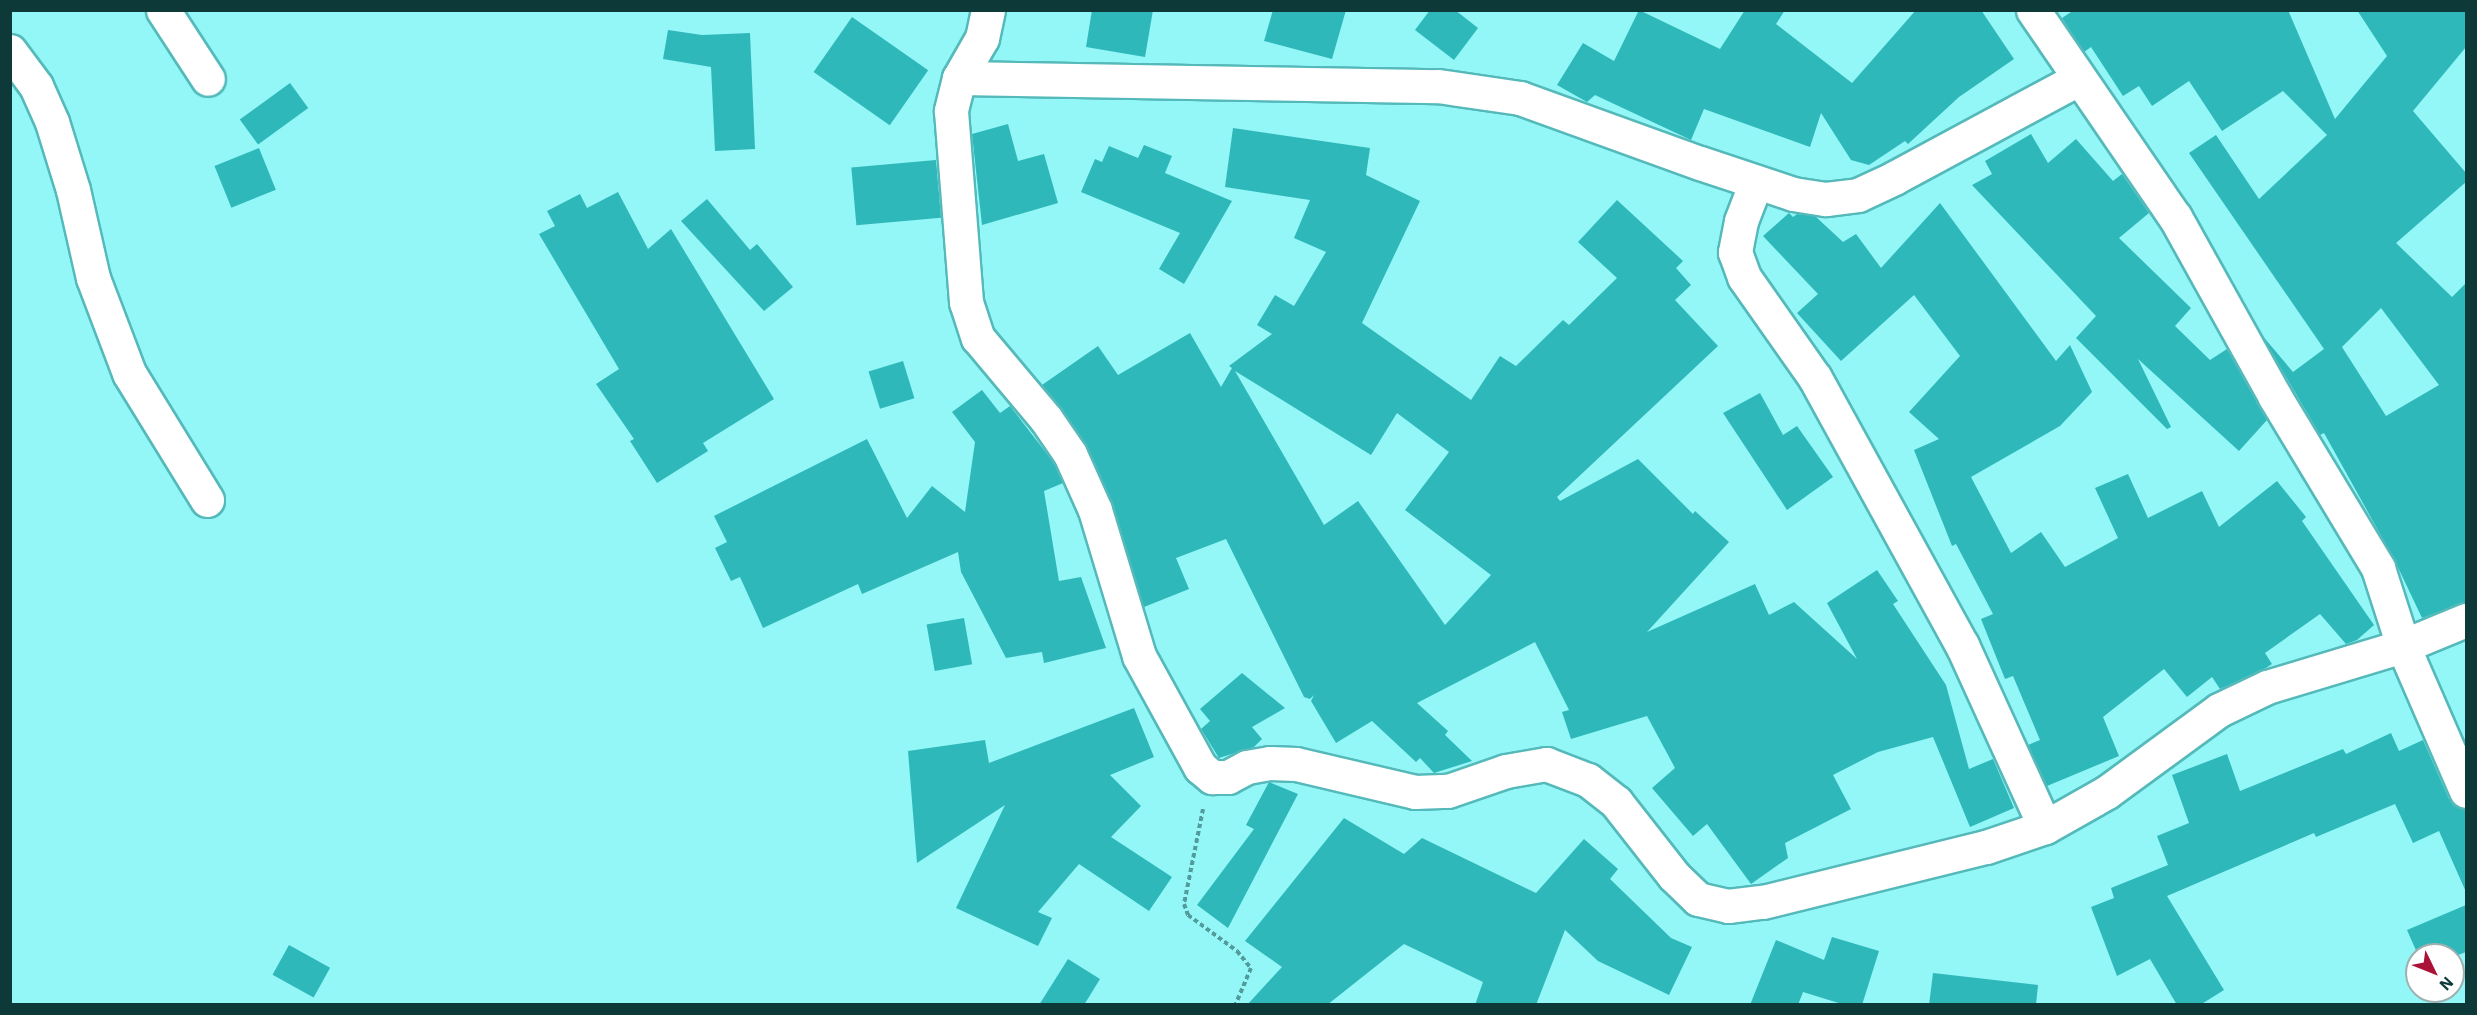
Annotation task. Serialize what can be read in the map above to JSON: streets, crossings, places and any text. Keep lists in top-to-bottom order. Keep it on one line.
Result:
{"north":"bottom right"}
